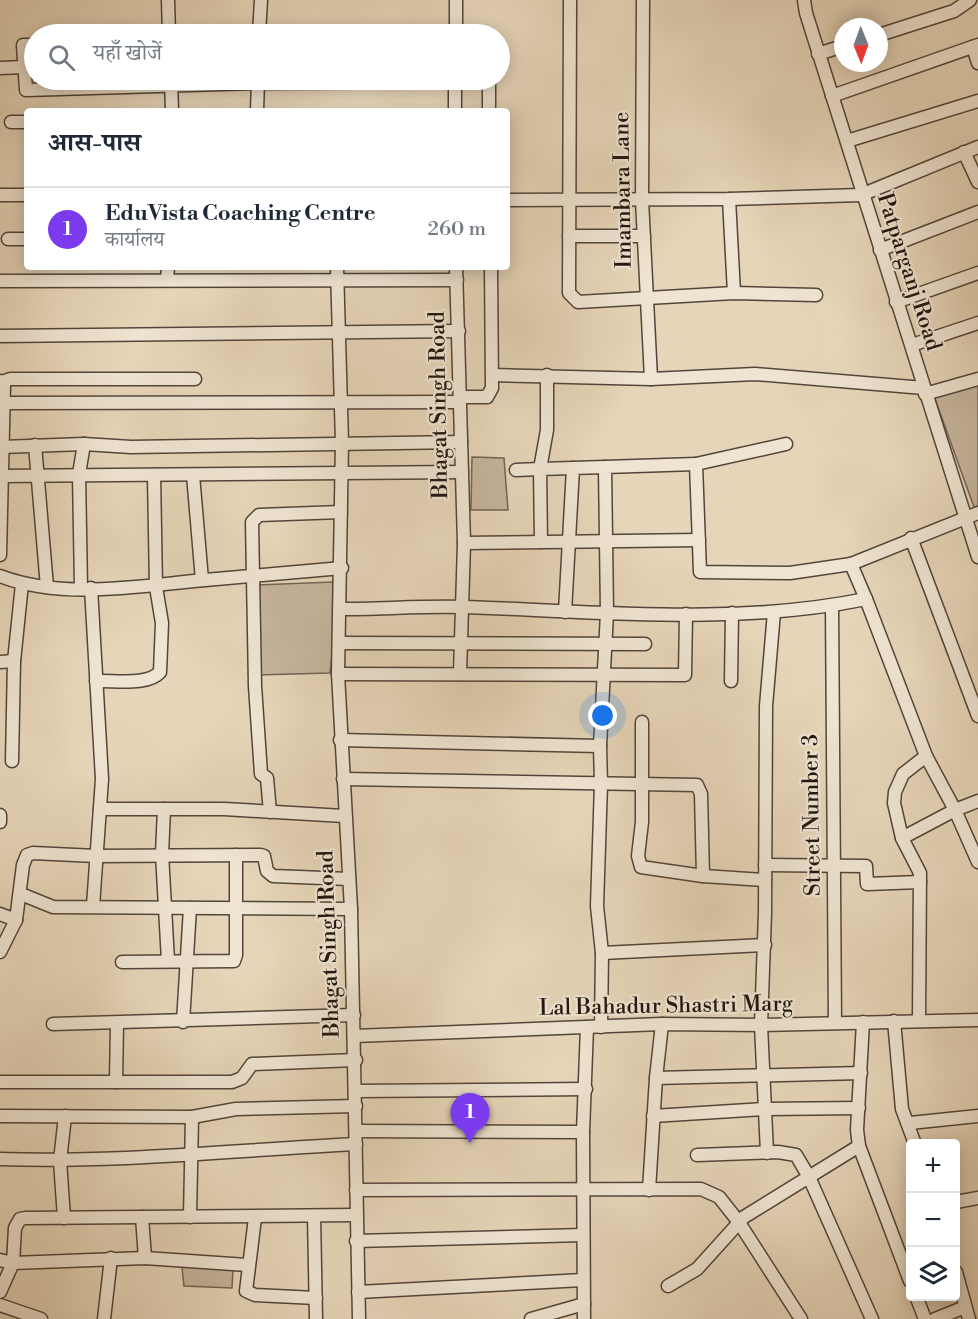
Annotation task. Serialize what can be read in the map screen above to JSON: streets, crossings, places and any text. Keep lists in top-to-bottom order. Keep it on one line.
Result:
{"streets":{"street":["Imambara Lane","Patparganj Road","Bhagat Singh Road","Street Number 3","Lal Bahadur Shastri Marg"]},"crossings":[["Bhagat Singh Road","Lal Bahadur Shastri Marg"],["Street Number 3","Lal Bahadur Shastri Marg"]],"north":"bottom","page":{"search":"यहाँ खोजें","heading":"आस-पास","list":[{"mark":"1","name":"EduVista Coaching Centre","note":"कार्यालय","value":"260 m"}],"pins":"1","map_buttons":["+","−"]}}
